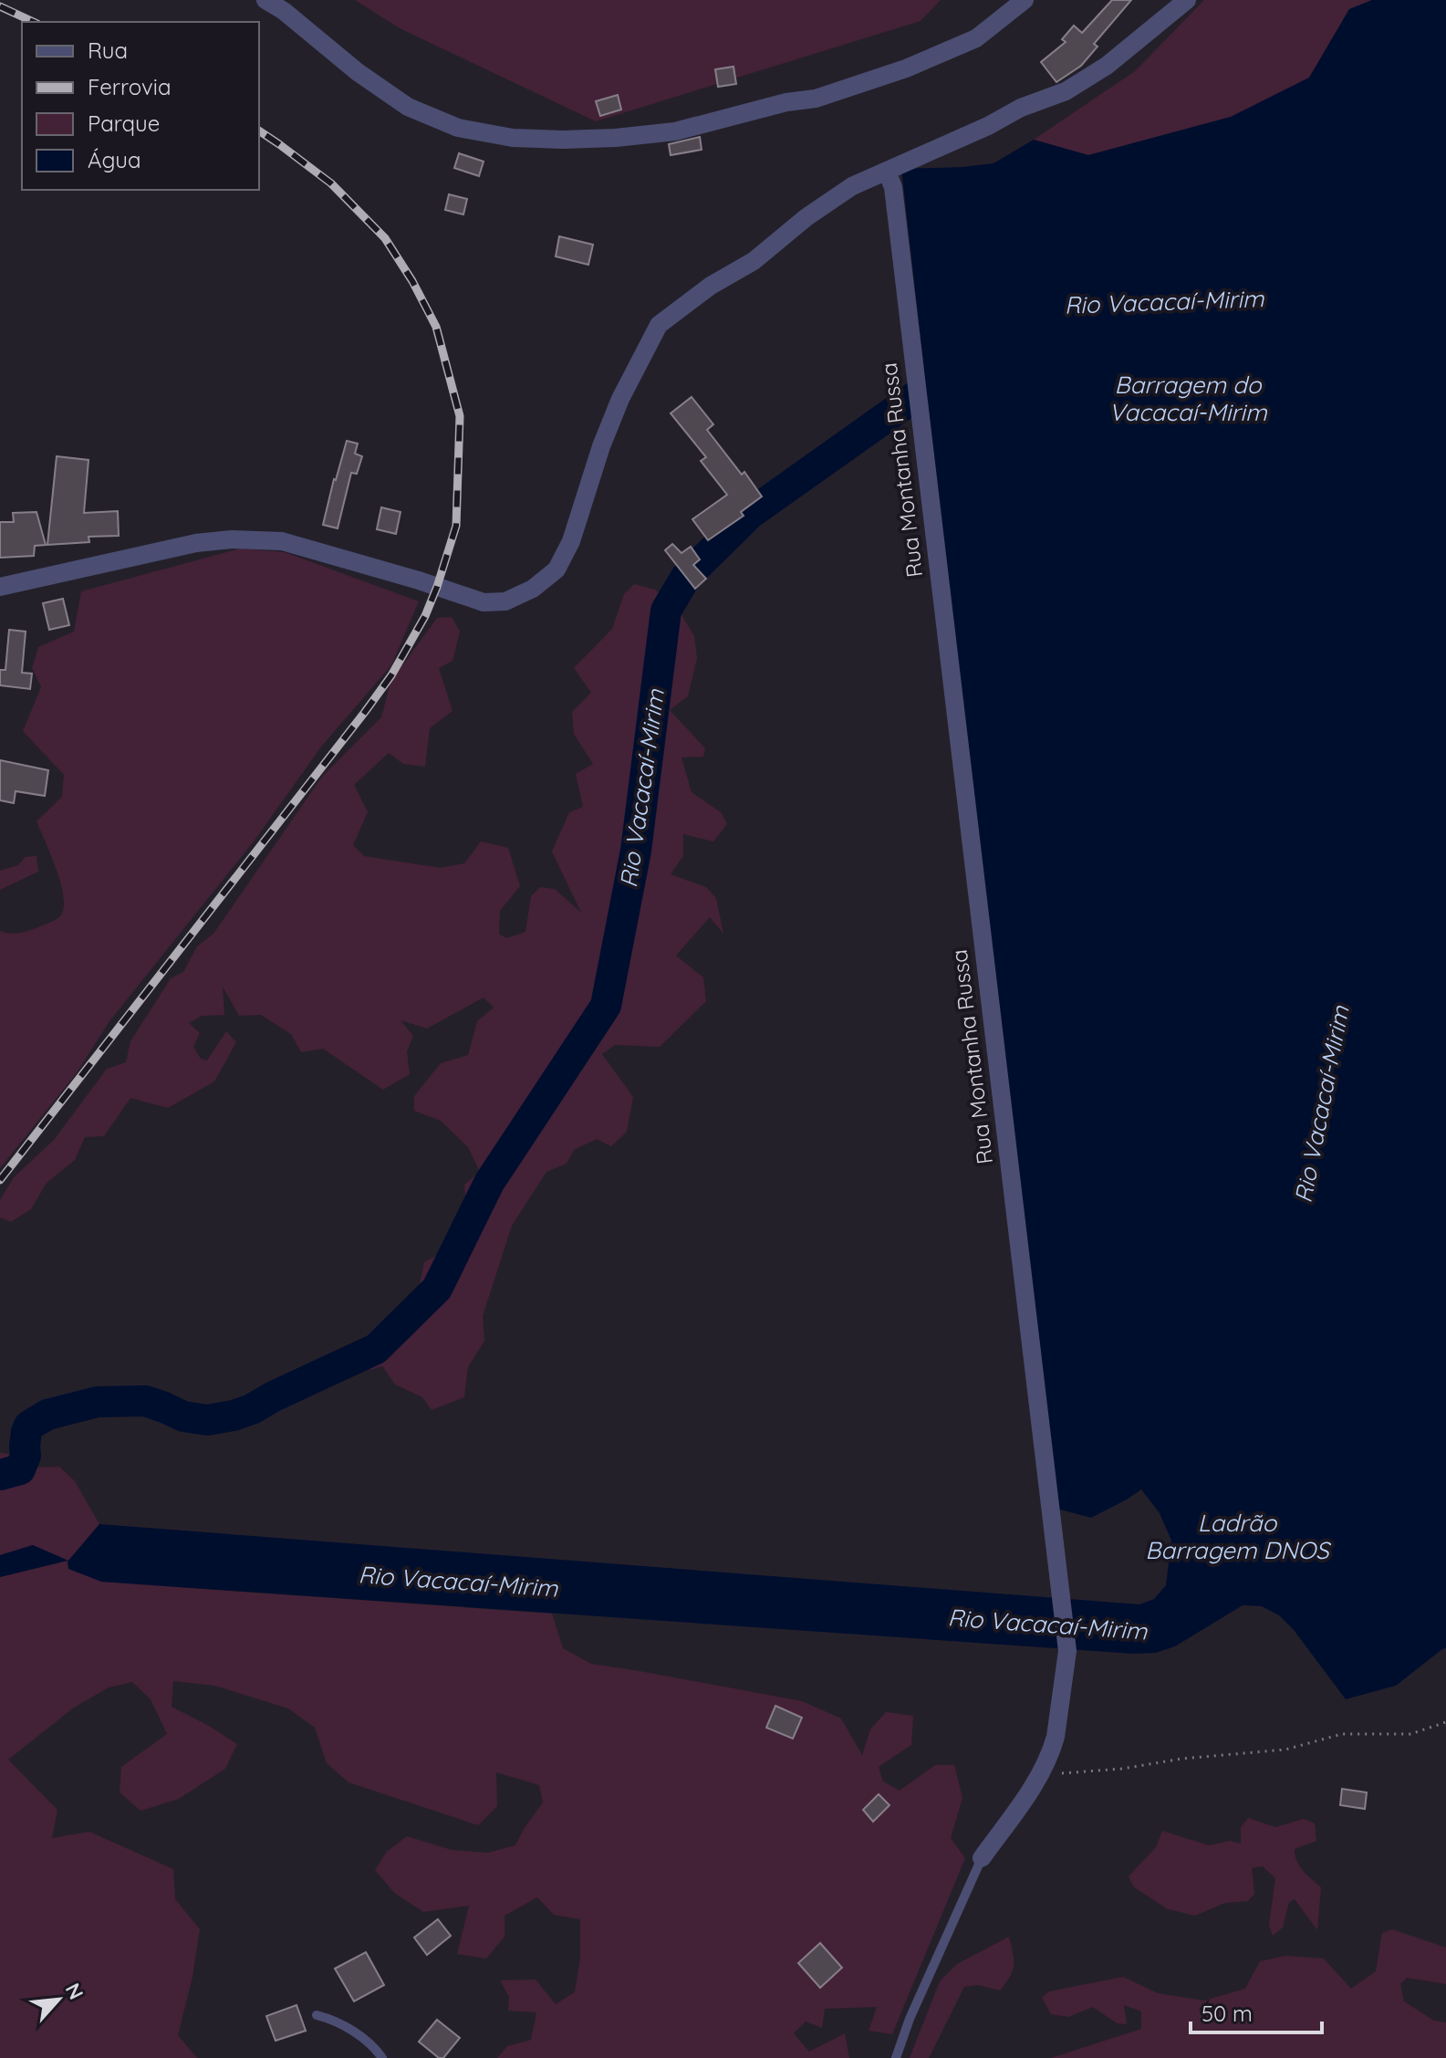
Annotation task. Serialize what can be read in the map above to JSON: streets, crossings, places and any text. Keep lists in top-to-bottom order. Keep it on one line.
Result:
{"streets":{"street":["Rua Montanha Russa"]},"water":["Rio Vacacaí-Mirim","Barragem do Vacacaí-Mirim","Ladrão Barragem DNOS"],"legend":["Rua","Ferrovia","Parque","Água"],"scale_bar":"50 m","north":"top right"}
